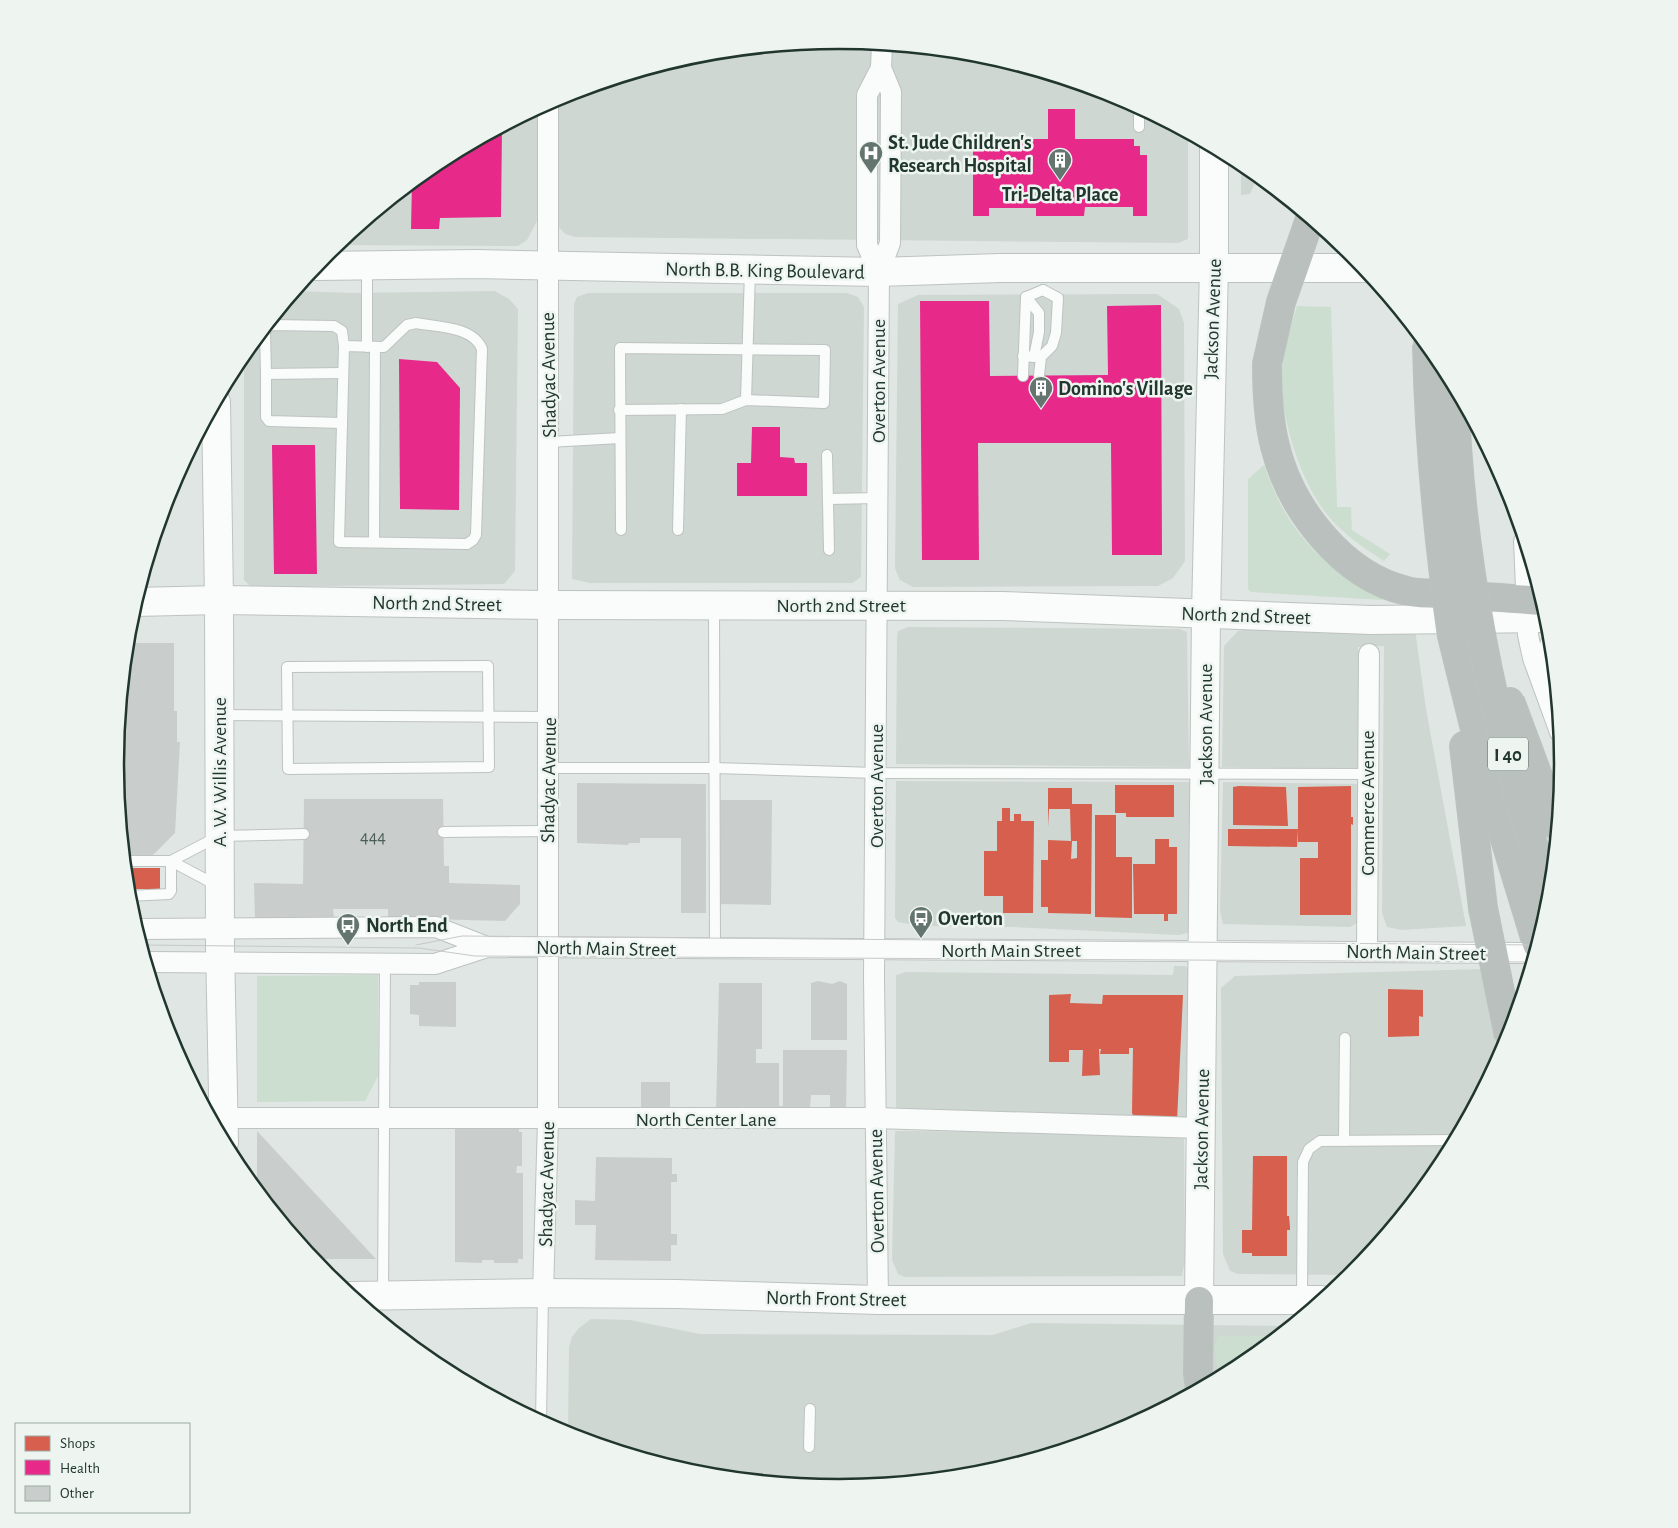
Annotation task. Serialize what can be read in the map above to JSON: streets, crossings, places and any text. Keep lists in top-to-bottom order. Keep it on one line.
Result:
{"streets":{"highway":["I 40"],"street":["North B.B. King Boulevard","Jackson Avenue","Shadyac Avenue","Overton Avenue","North 2nd Street","A. W. Willis Avenue","Commerce Avenue","North Main Street","North Center Lane","North Front Street"]},"crossings":[["North B.B. King Boulevard","Jackson Avenue"],["North B.B. King Boulevard","Shadyac Avenue"],["North B.B. King Boulevard","Overton Avenue"],["Jackson Avenue","North 2nd Street"],["Jackson Avenue","North Main Street"],["Jackson Avenue","North Center Lane"],["Jackson Avenue","North Front Street"],["Shadyac Avenue","North 2nd Street"],["Shadyac Avenue","North Main Street"],["Shadyac Avenue","North Center Lane"],["Shadyac Avenue","North Front Street"],["Overton Avenue","North 2nd Street"],["Overton Avenue","North Main Street"],["Overton Avenue","North Center Lane"],["Overton Avenue","North Front Street"],["North 2nd Street","A. W. Willis Avenue"],["A. W. Willis Avenue","North Main Street"],["Commerce Avenue","North Main Street"]],"places":{"hospital":["St. Jude Children's Research Hospital"],"building":["Tri-Delta Place","Domino's Village"],"bus stop":["Overton","North End"]},"house_numbers":["444"],"legend":["Shops","Health","Other"]}
